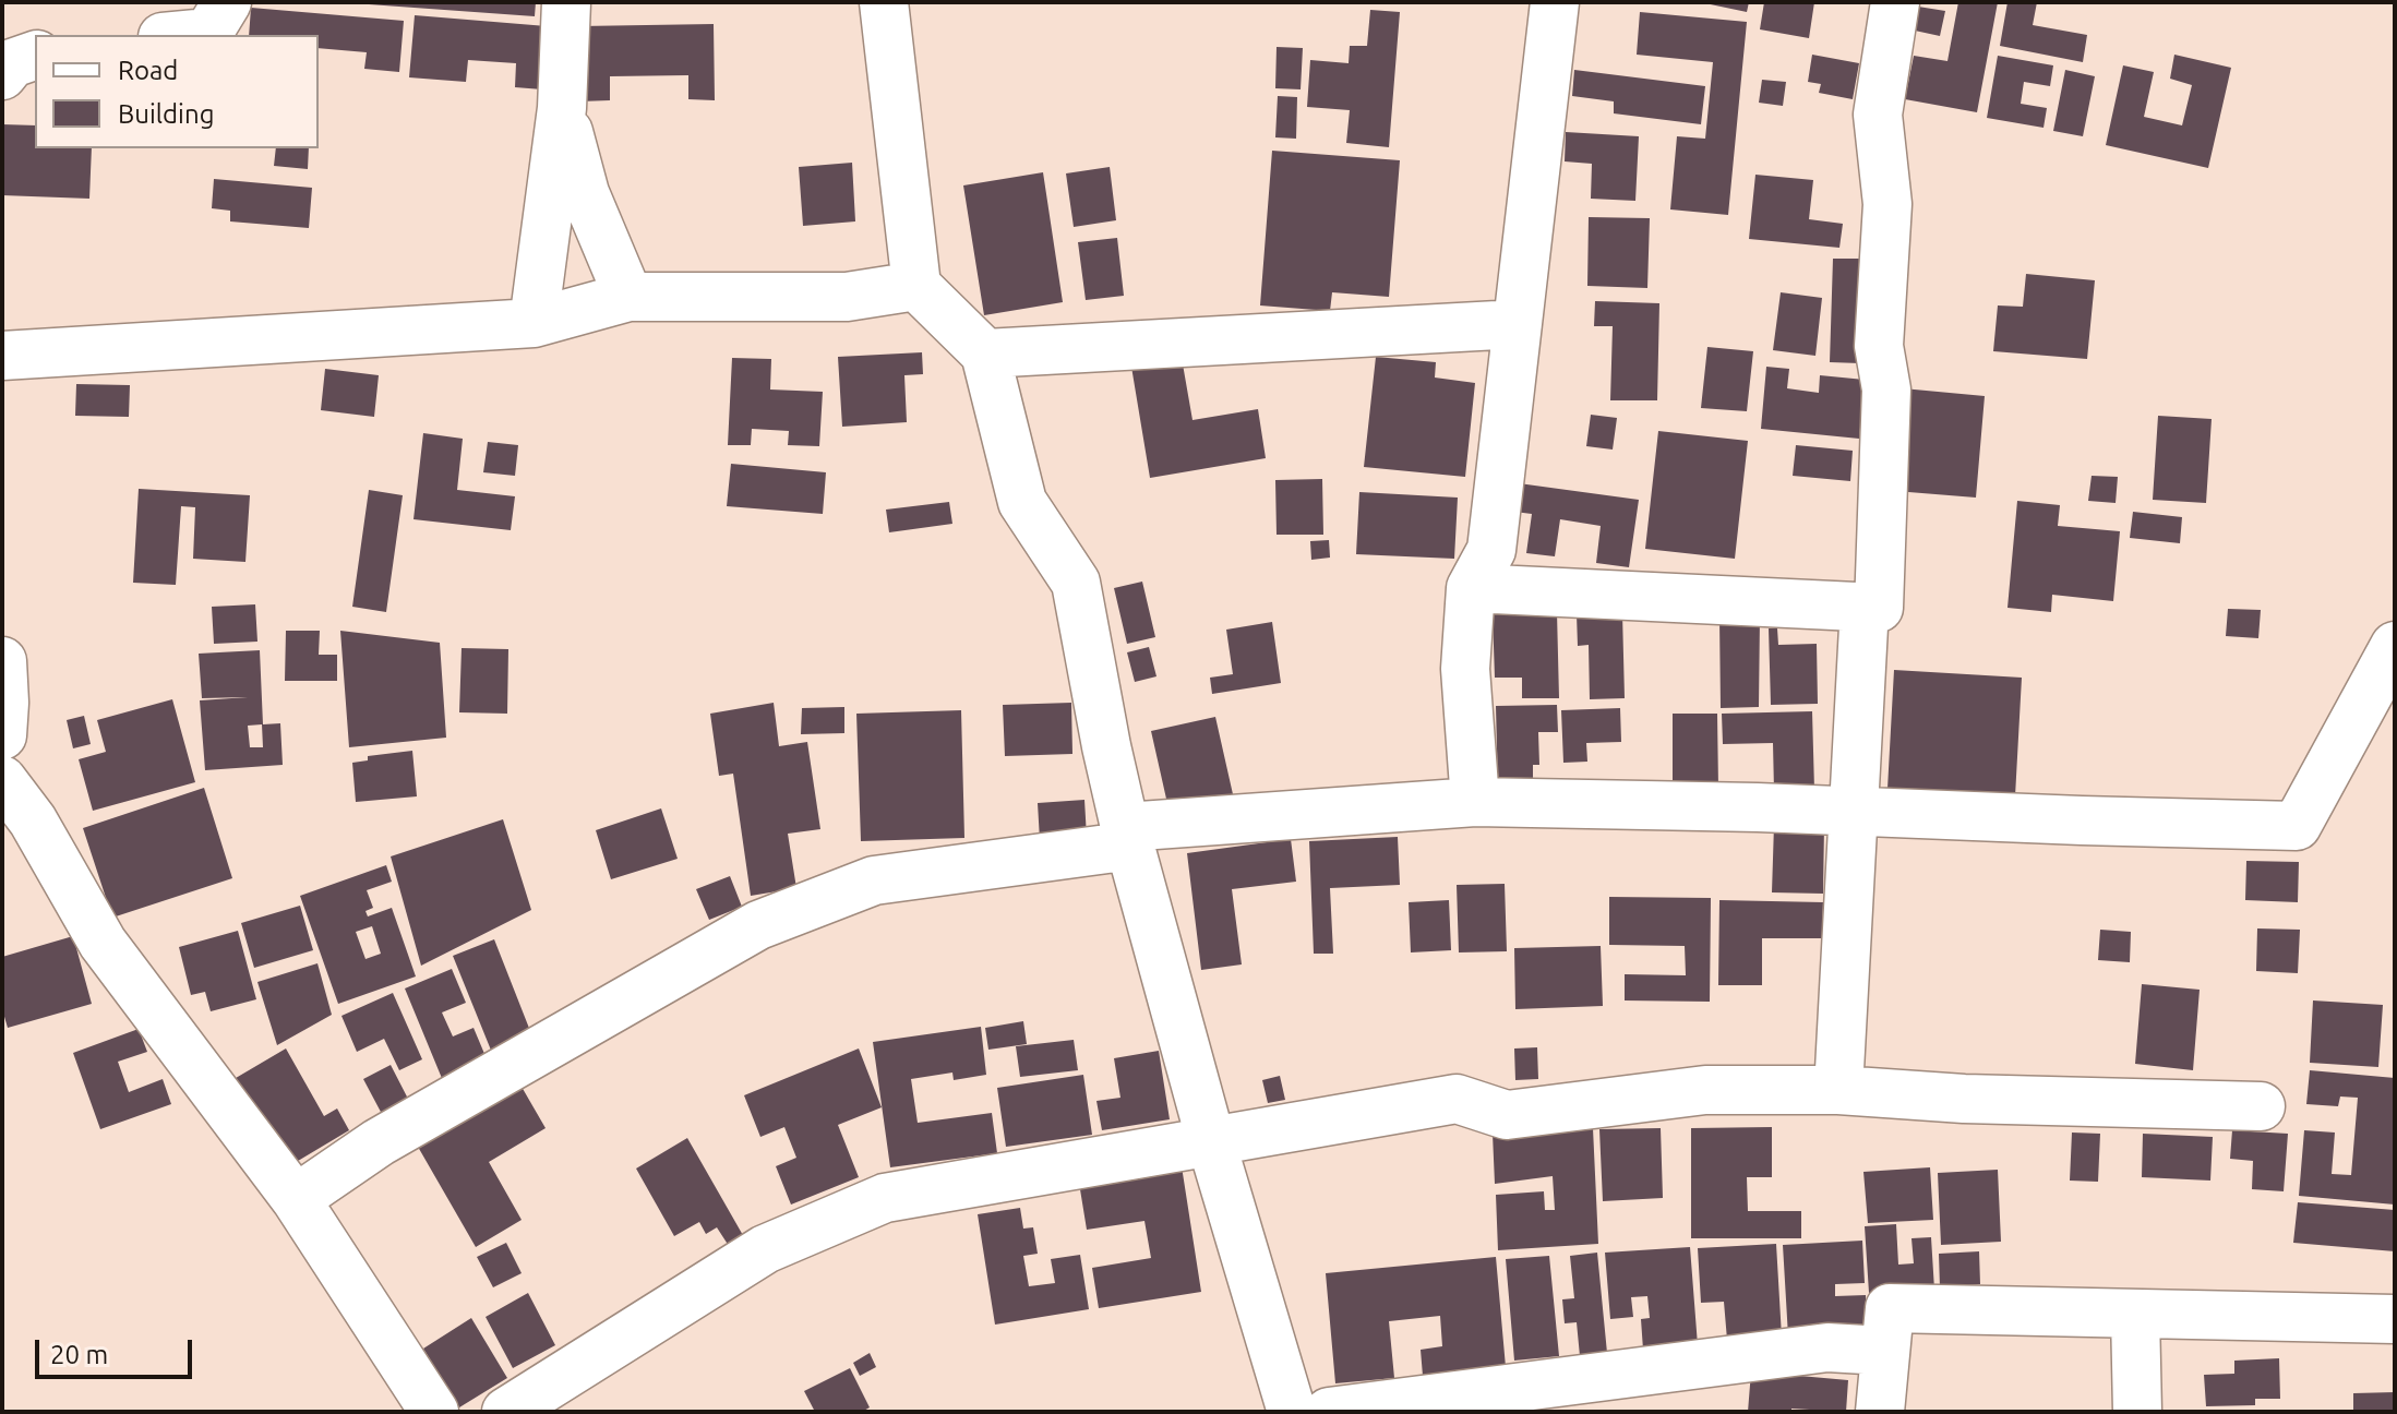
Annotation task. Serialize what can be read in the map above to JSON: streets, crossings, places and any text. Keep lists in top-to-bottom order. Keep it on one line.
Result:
{"legend":["Road","Building"],"scale_bar":"20 m"}
